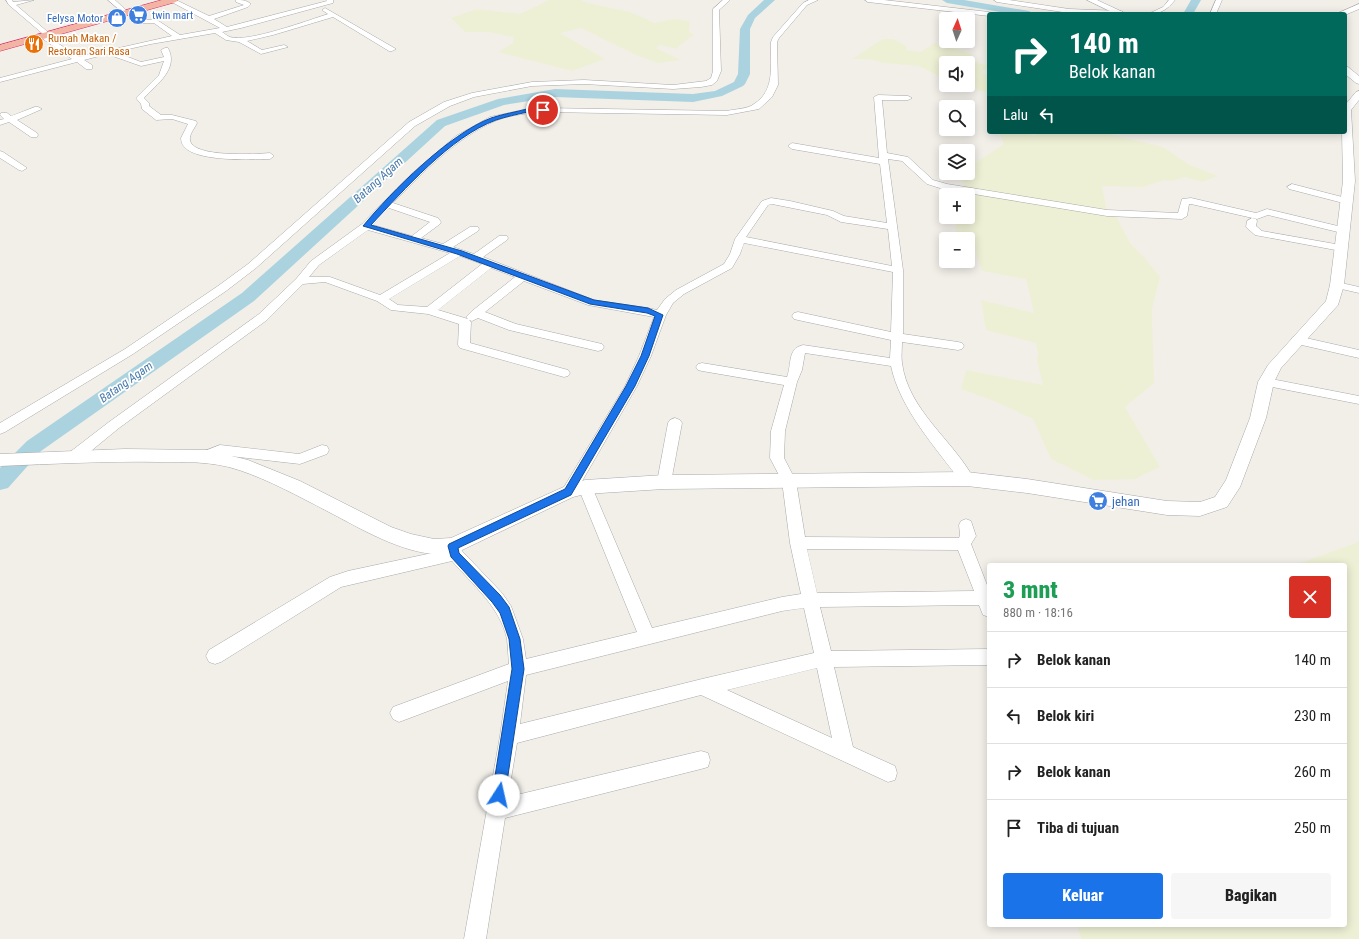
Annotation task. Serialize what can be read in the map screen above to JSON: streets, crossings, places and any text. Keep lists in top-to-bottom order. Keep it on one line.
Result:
{"water":["Batang Agam"],"places":{"supermarket":["twin mart","jehan"],"shop":["Felysa Motor"],"restaurant":["Rumah Makan / Restoran Sari Rasa"]},"north":"top","page":{"map_buttons":["+","−"],"turn":["140 m","Belok kanan"],"then":"Lalu","heading":["3 mnt","880 m · 18:16"],"list":[{"name":"Belok kanan","value":"140 m"},{"name":"Belok kiri","value":"230 m"},{"name":"Belok kanan","value":"260 m"},{"name":"Tiba di tujuan","value":"250 m"}],"buttons":["Keluar","Bagikan"]}}
